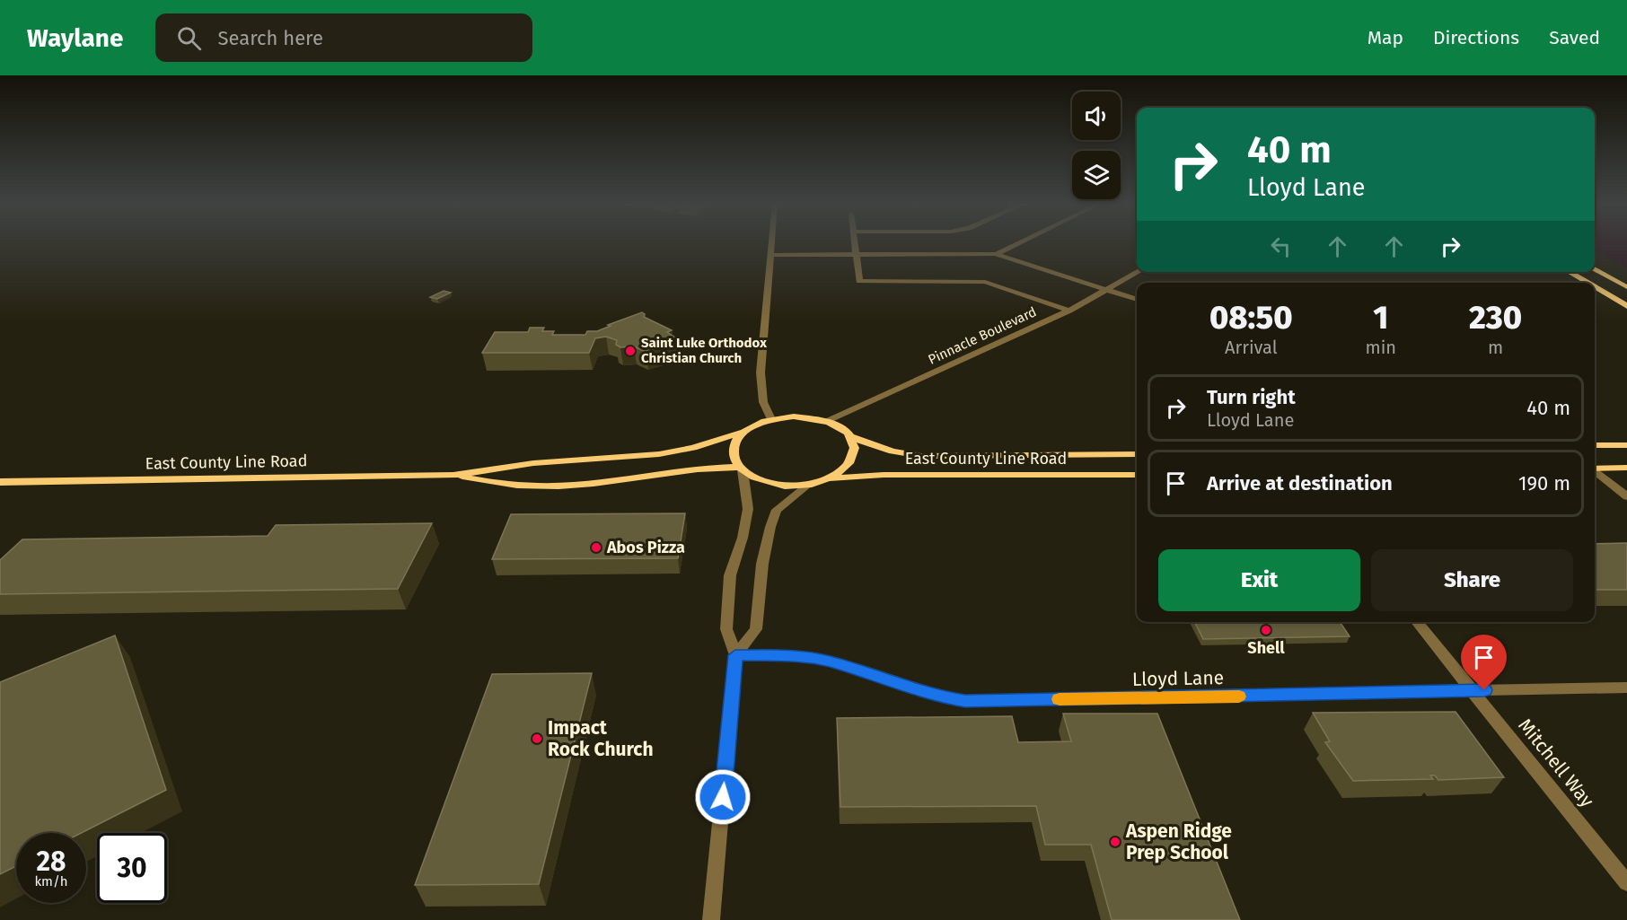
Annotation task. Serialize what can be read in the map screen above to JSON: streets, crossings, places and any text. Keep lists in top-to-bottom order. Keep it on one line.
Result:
{"streets":{"main road":["East County Line Road"],"street":["Pinnacle Boulevard","Lloyd Lane","Mitchell Way"]},"crossings":[["Pinnacle Boulevard","East County Line Road"],["Lloyd Lane","Mitchell Way"]],"places":["Saint Luke Orthodox Christian Church","Abos Pizza","Shell","Impact Rock Church","Aspen Ridge Prep School"],"page":{"header":"Waylane","search":"Search here","nav":["Map","Directions","Saved"],"turn":["40 m","Lloyd Lane"],"eta":["08:50","Arrival","1","min","230","m"],"list":[{"name":"Turn right","note":"Lloyd Lane","value":"40 m"},{"name":"Arrive at destination","value":"190 m"}],"buttons":["Exit","Share"],"speed":"28 km/h","limit":"30"}}
